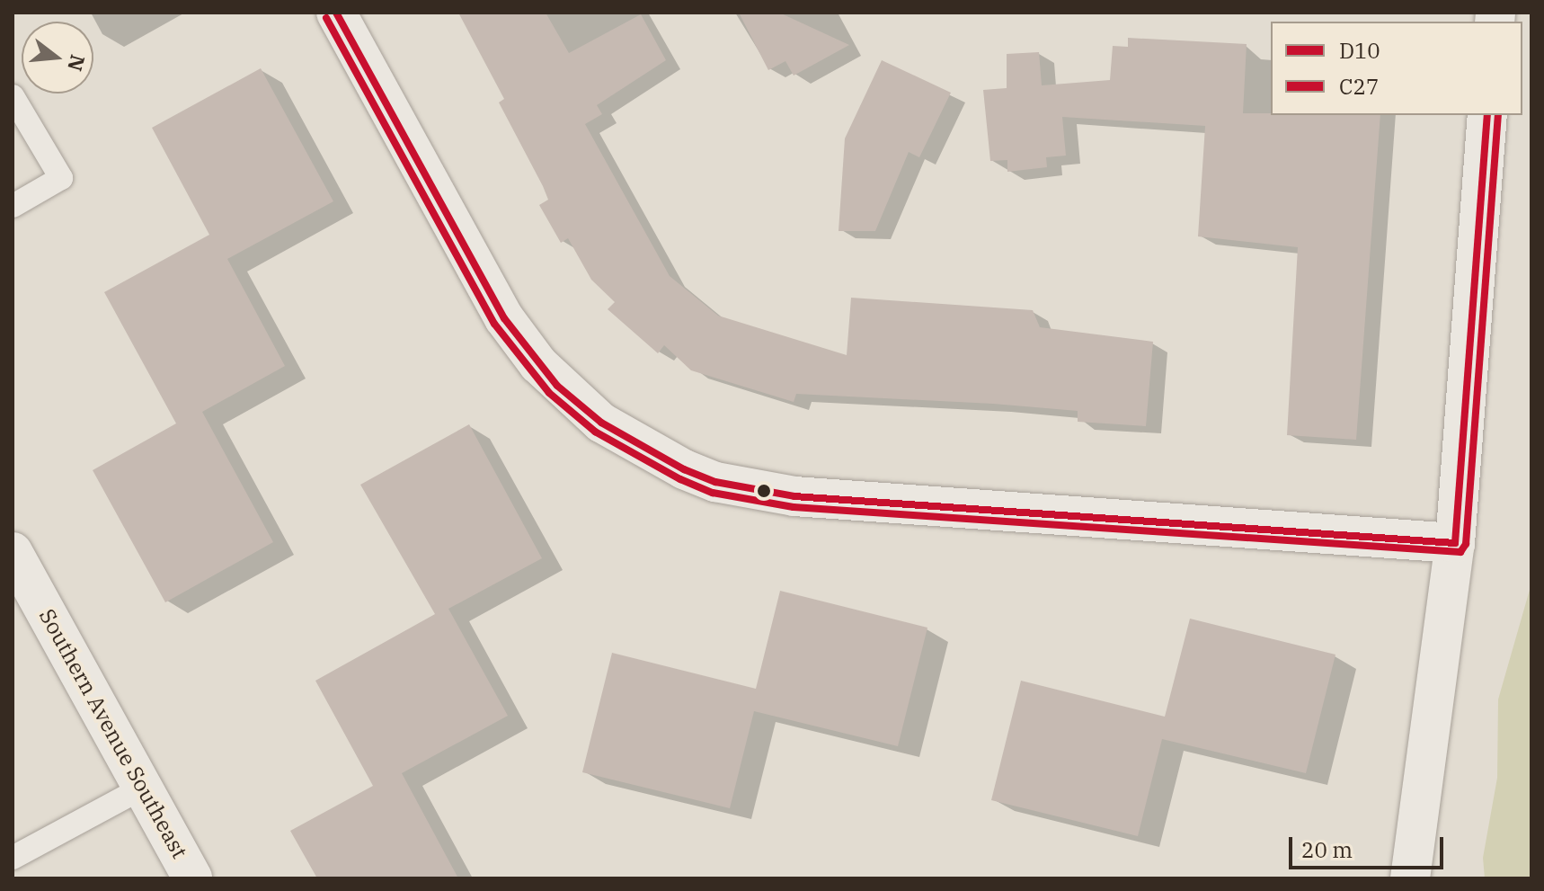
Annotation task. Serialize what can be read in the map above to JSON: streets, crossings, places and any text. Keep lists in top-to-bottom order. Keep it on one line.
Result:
{"streets":{"street":["Southern Avenue Southeast"]},"lines":["transit line D10","transit line C27"],"legend":["D10","C27"],"scale_bar":"20 m","north":"right"}
